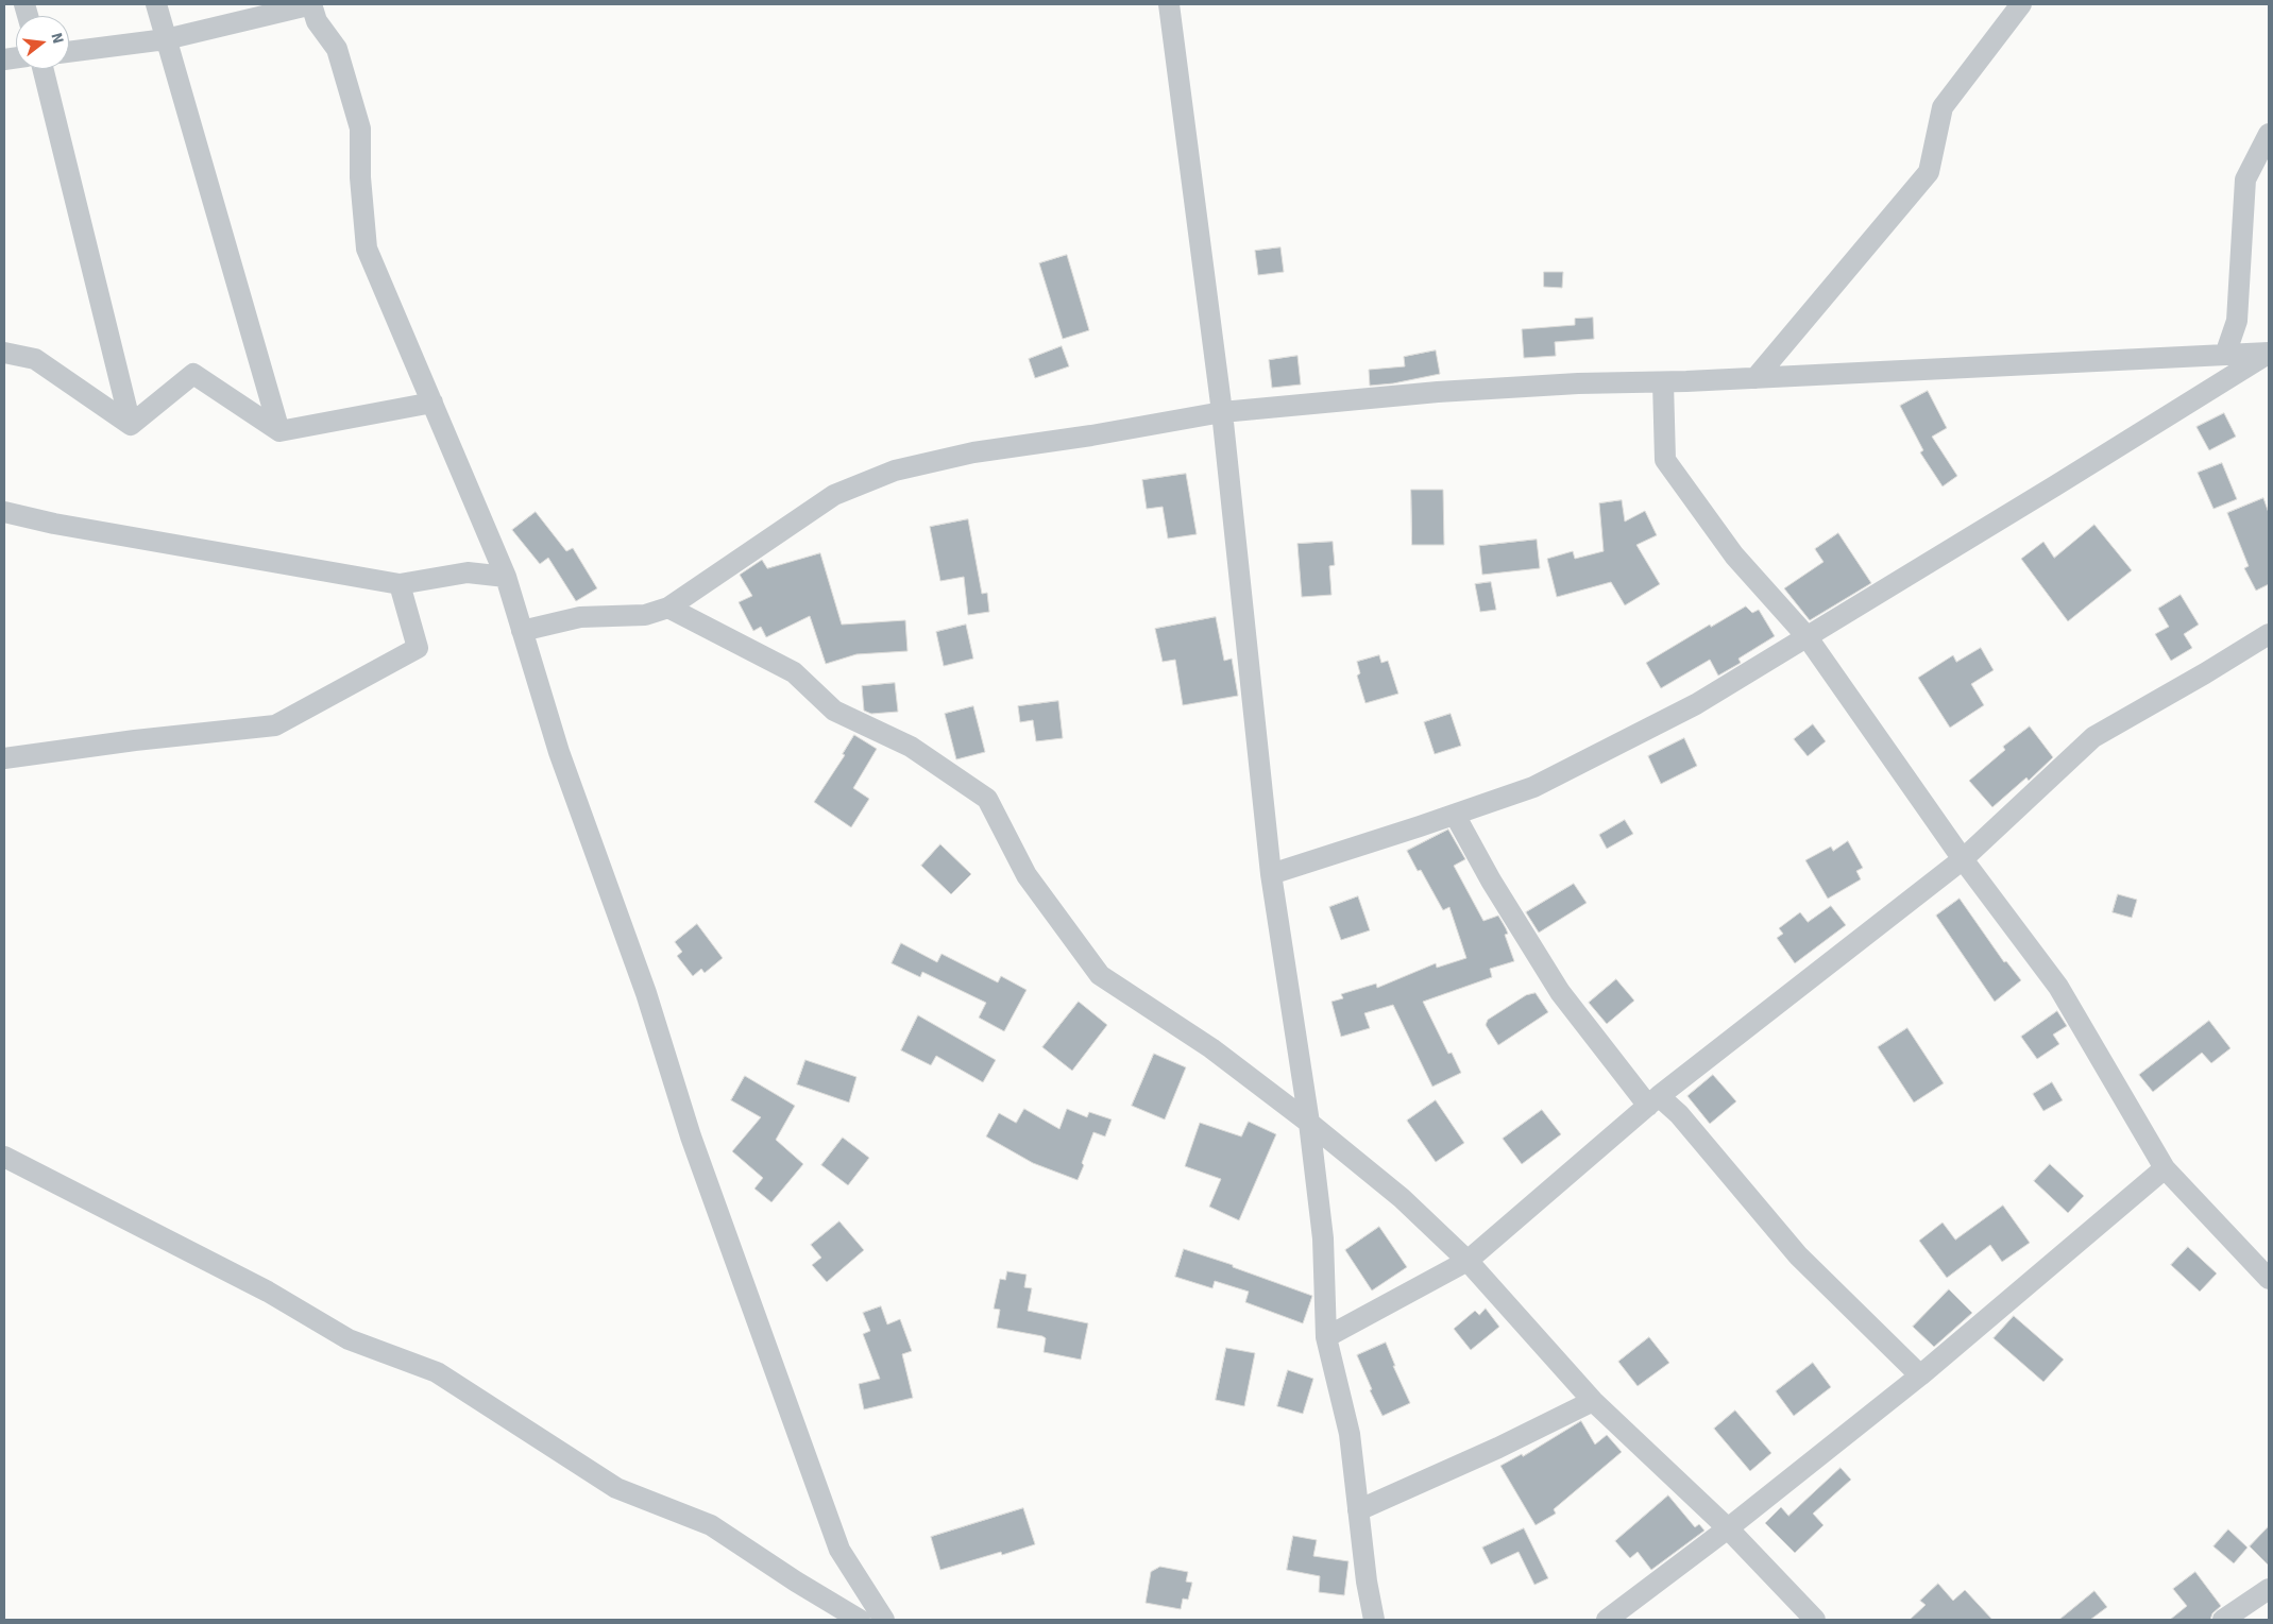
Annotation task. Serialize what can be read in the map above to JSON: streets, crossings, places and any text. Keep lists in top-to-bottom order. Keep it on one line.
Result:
{"north":"right"}
